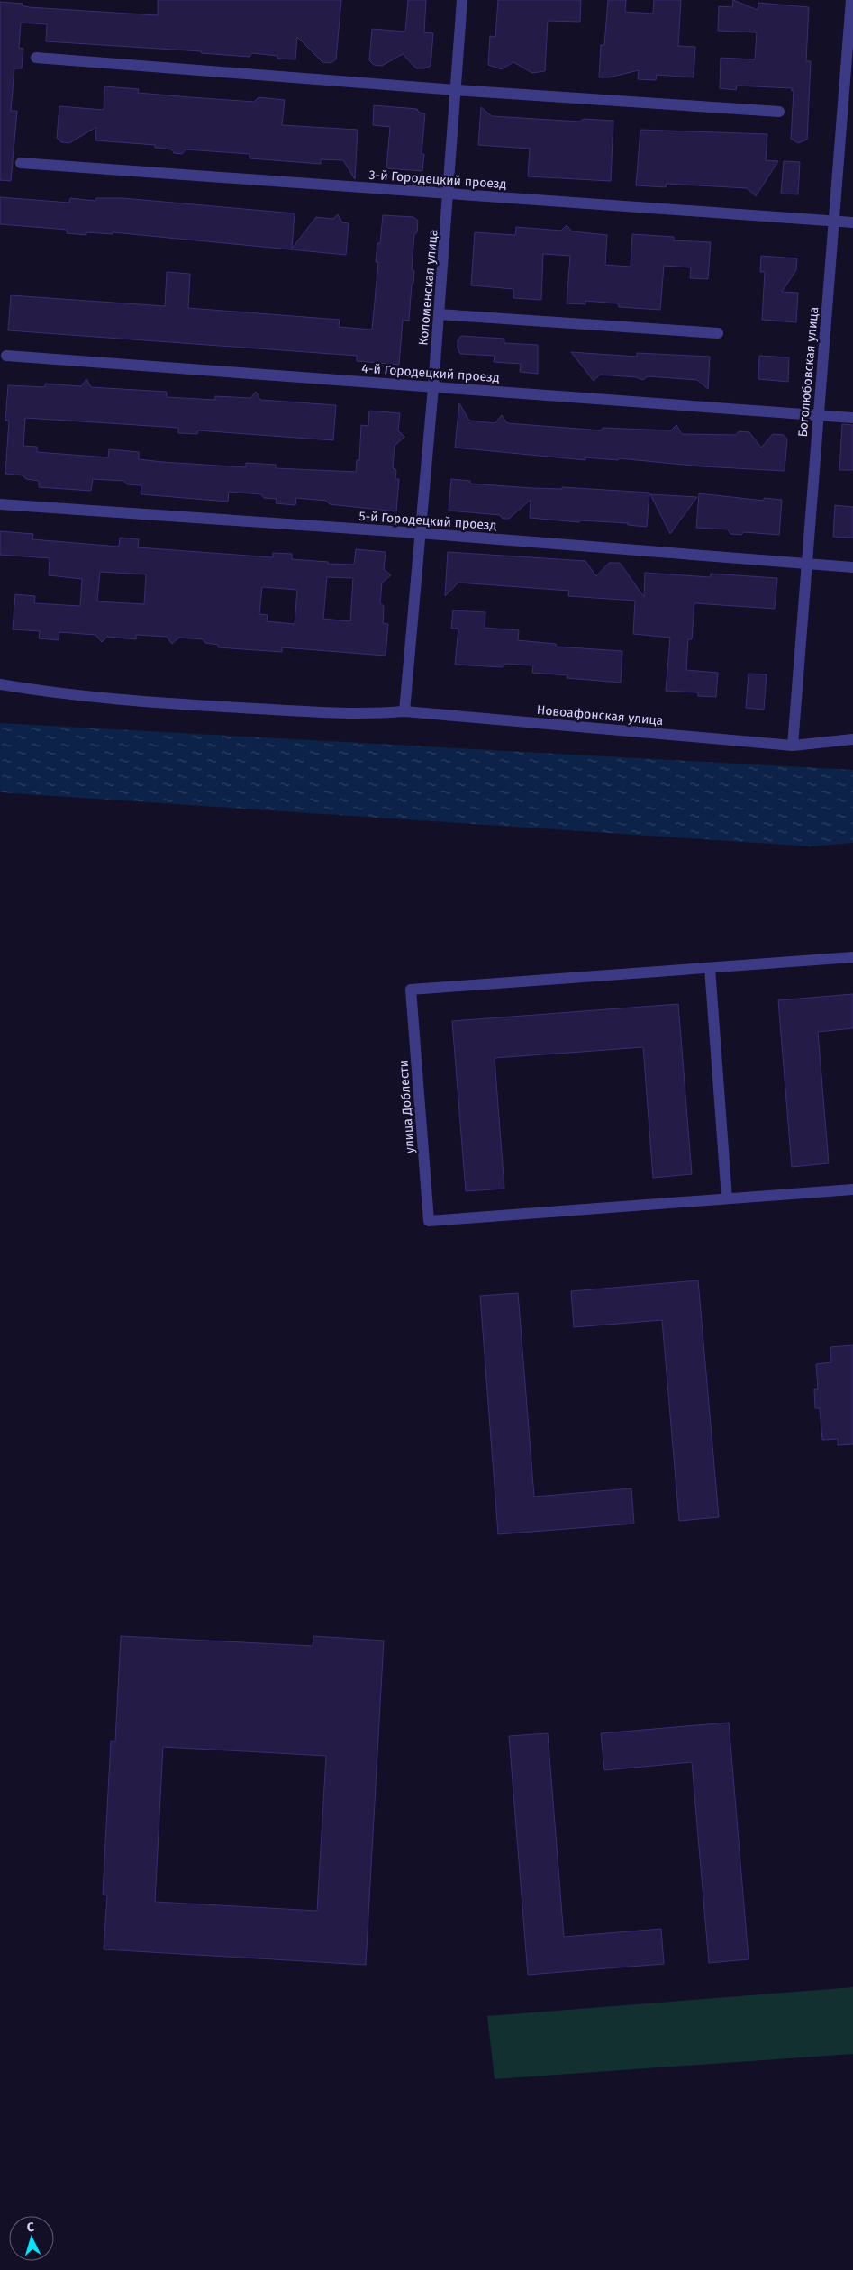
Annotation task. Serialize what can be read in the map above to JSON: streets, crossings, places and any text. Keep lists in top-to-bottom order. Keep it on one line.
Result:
{"streets":{"street":["3-й Городецкий проезд","Коломенская улица","Боголюбовская улица","4-й Городецкий проезд","5-й Городецкий проезд","Новоафонская улица","улица Доблести"]},"crossings":[["3-й Городецкий проезд","Коломенская улица"],["3-й Городецкий проезд","Боголюбовская улица"],["Коломенская улица","4-й Городецкий проезд"],["Коломенская улица","5-й Городецкий проезд"],["Коломенская улица","Новоафонская улица"],["Боголюбовская улица","4-й Городецкий проезд"],["Боголюбовская улица","5-й Городецкий проезд"],["Боголюбовская улица","Новоафонская улица"]],"north":"top"}
